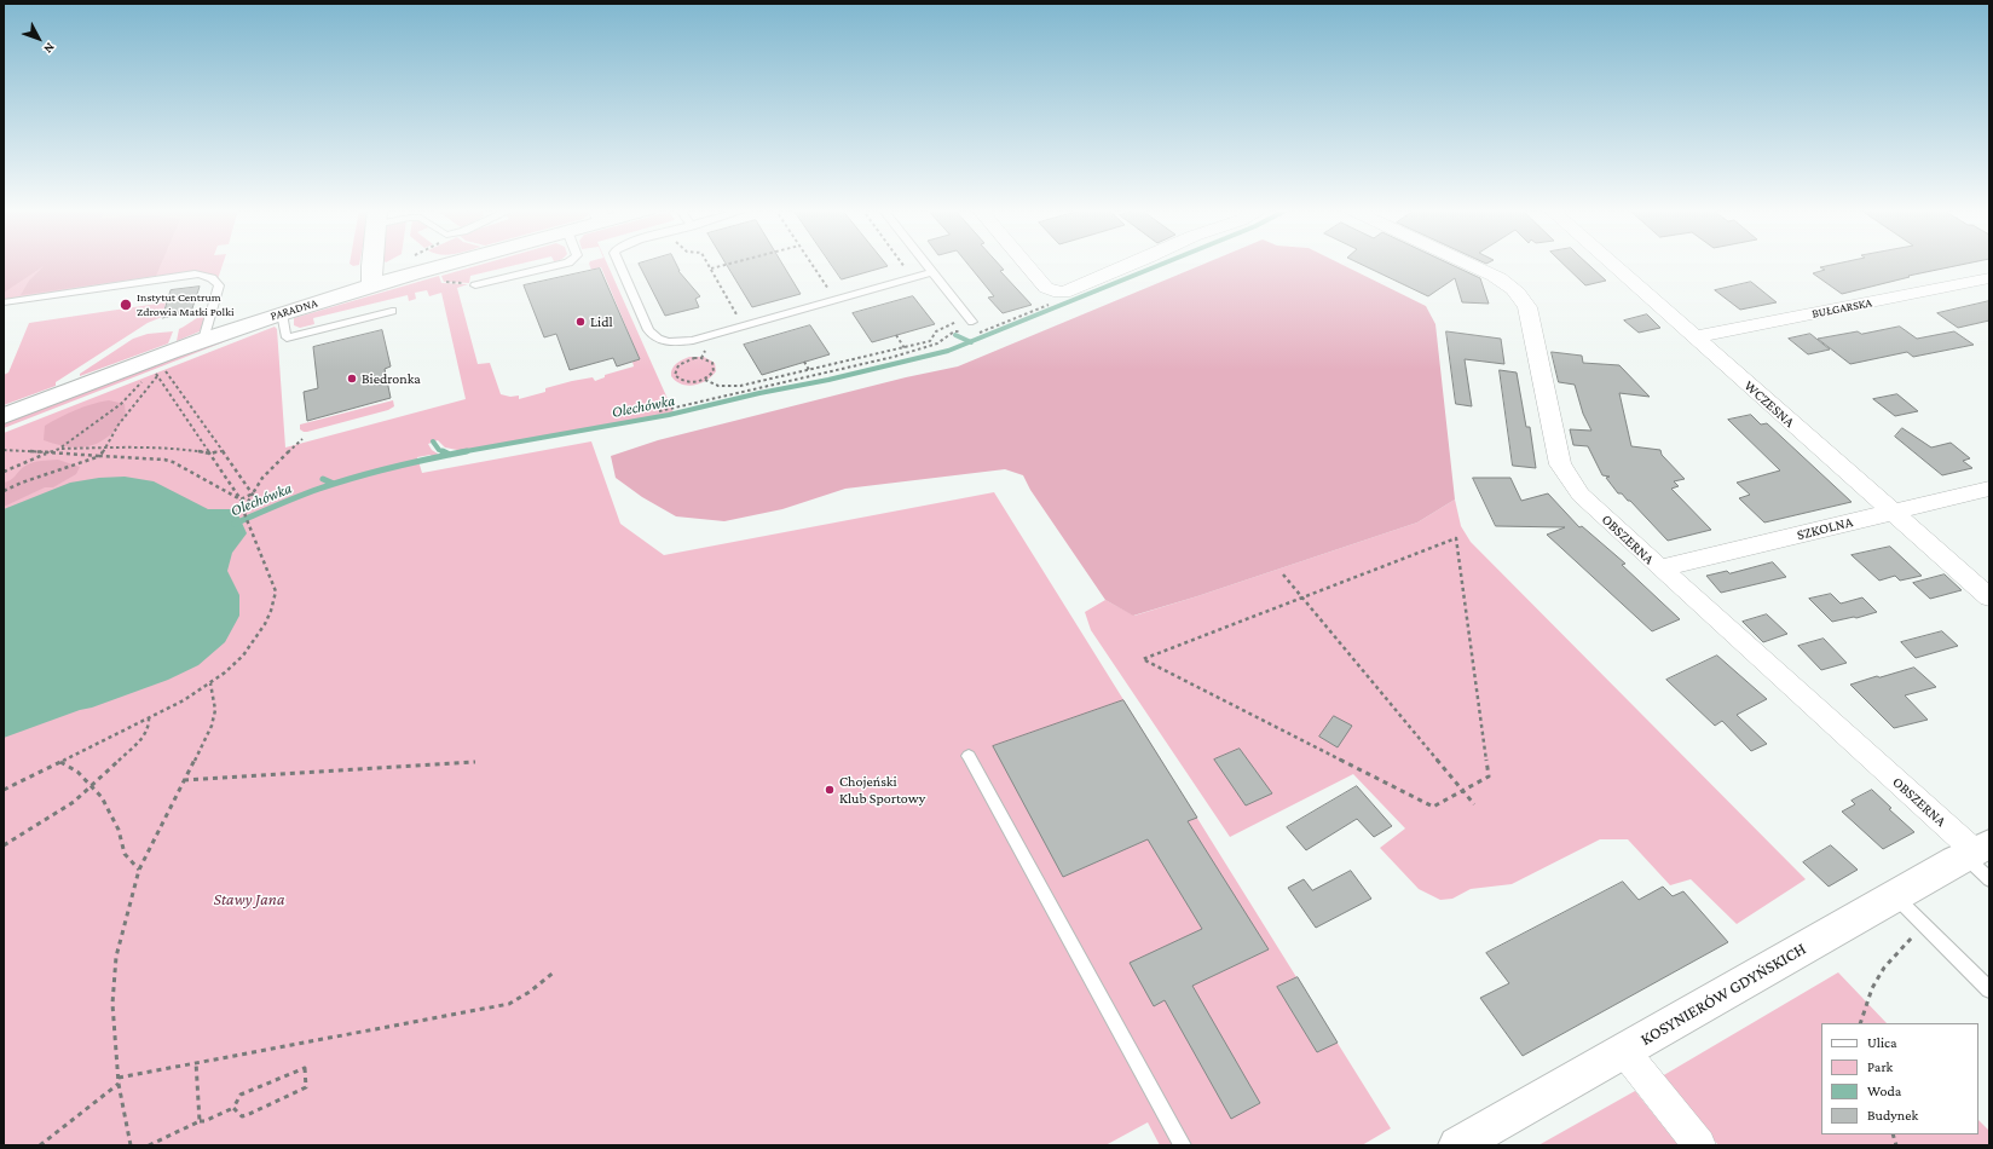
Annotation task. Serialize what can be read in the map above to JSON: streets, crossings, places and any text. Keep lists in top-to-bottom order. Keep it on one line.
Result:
{"streets":{"street":["BUŁGARSKA","PARADNA","WCZESNA","SZKOLNA","OBSZERNA","KOSYNIERÓW GDYŃSKICH"]},"crossings":[["BUŁGARSKA","WCZESNA"],["WCZESNA","SZKOLNA"],["SZKOLNA","OBSZERNA"],["OBSZERNA","KOSYNIERÓW GDYŃSKICH"]],"water":["Olechówka"],"parks":["Stawy Jana"],"places":["Instytut Centrum Zdrowia Matki Polki","Lidl","Biedronka","Chojeński Klub Sportowy"],"legend":["Ulica","Park","Woda","Budynek"],"north":"bottom right"}
